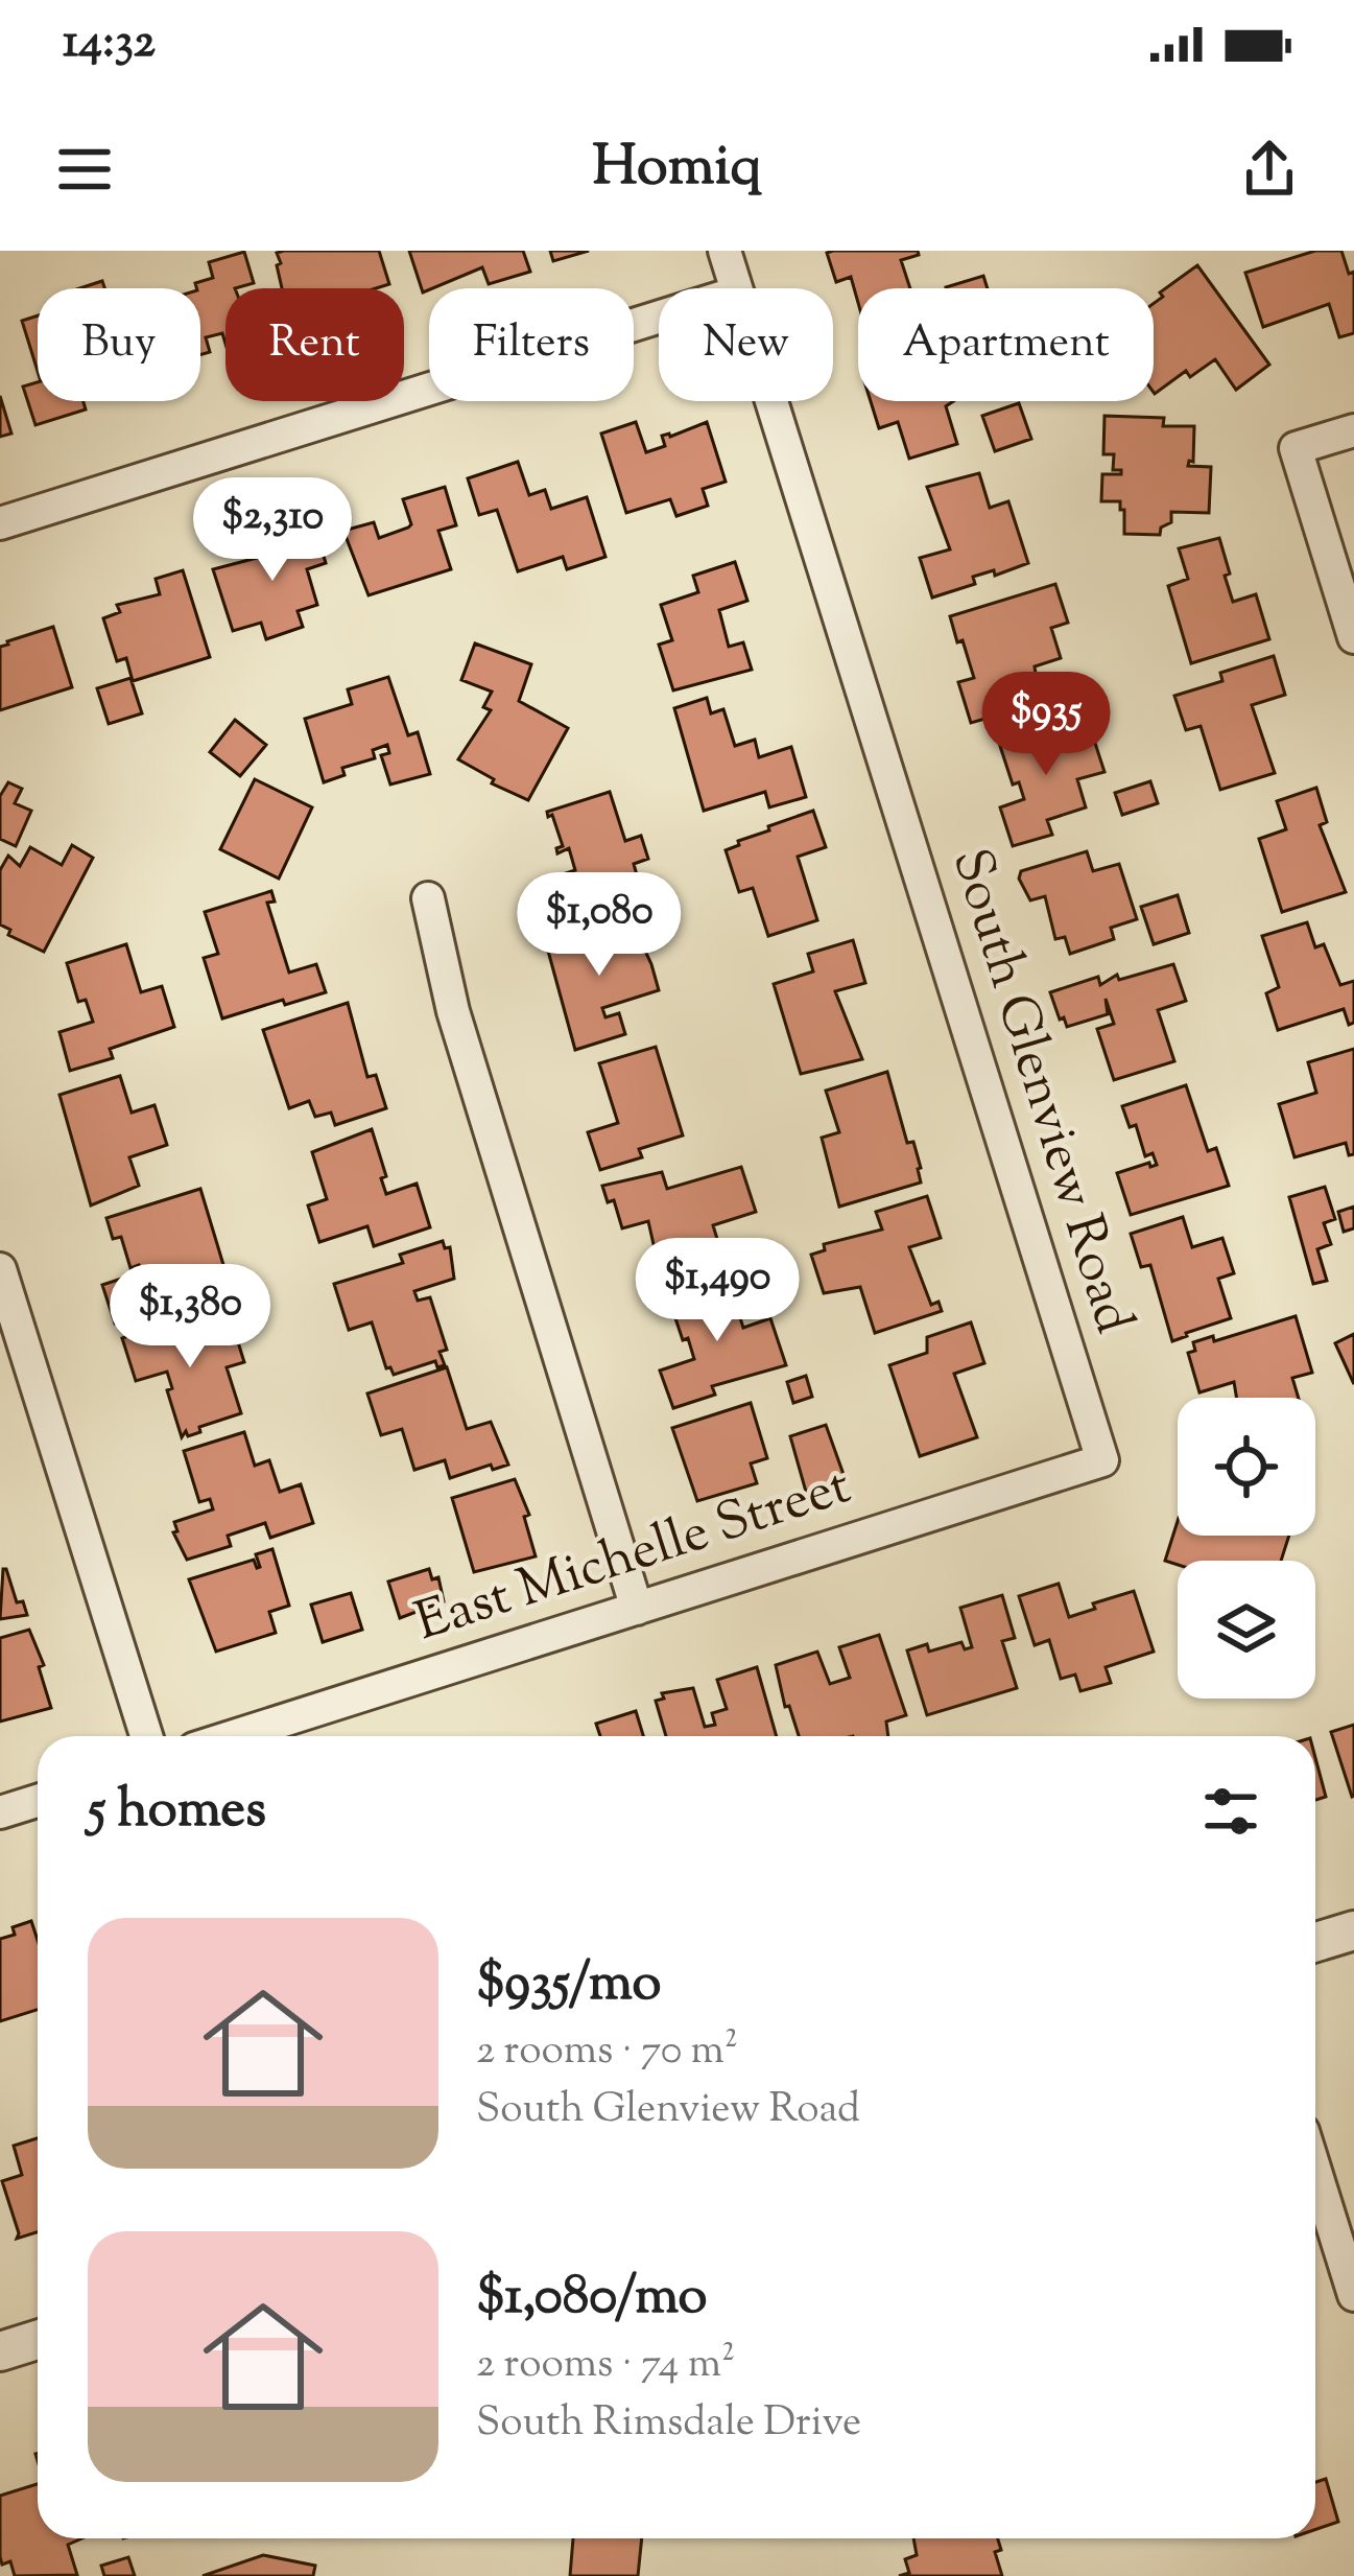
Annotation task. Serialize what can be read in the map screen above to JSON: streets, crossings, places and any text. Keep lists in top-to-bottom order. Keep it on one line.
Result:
{"streets":{"street":["South Glenview Road","East Michelle Street"]},"crossings":[["South Glenview Road","East Michelle Street"]],"page":{"status":"14:32","header":"Homiq","chip":["Buy","Rent","Filters","New","Apartment"],"price":["$2,310","$935","$1,080","$1,490","$1,380"],"heading":"5 homes","list":[{"name":"$935/mo","note":"2 rooms · 70 m² · South Glenview Road"},{"name":"$1,080/mo","note":"2 rooms · 74 m² · South Rimsdale Drive"}]}}
